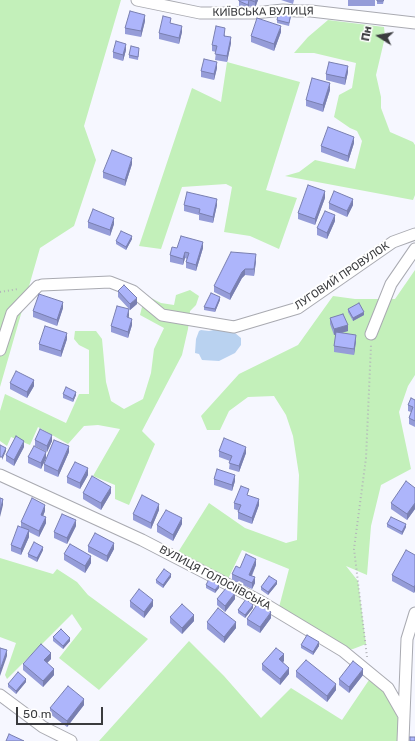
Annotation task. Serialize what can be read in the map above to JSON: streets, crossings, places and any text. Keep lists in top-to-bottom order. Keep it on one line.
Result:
{"streets":{"street":["КИЇВСЬКА ВУЛИЦЯ","ЛУГОВИЙ ПРОВУЛОК","ВУЛИЦЯ ГОЛОСІЇВСЬКА"]},"scale_bar":"50 m","north":"left"}
